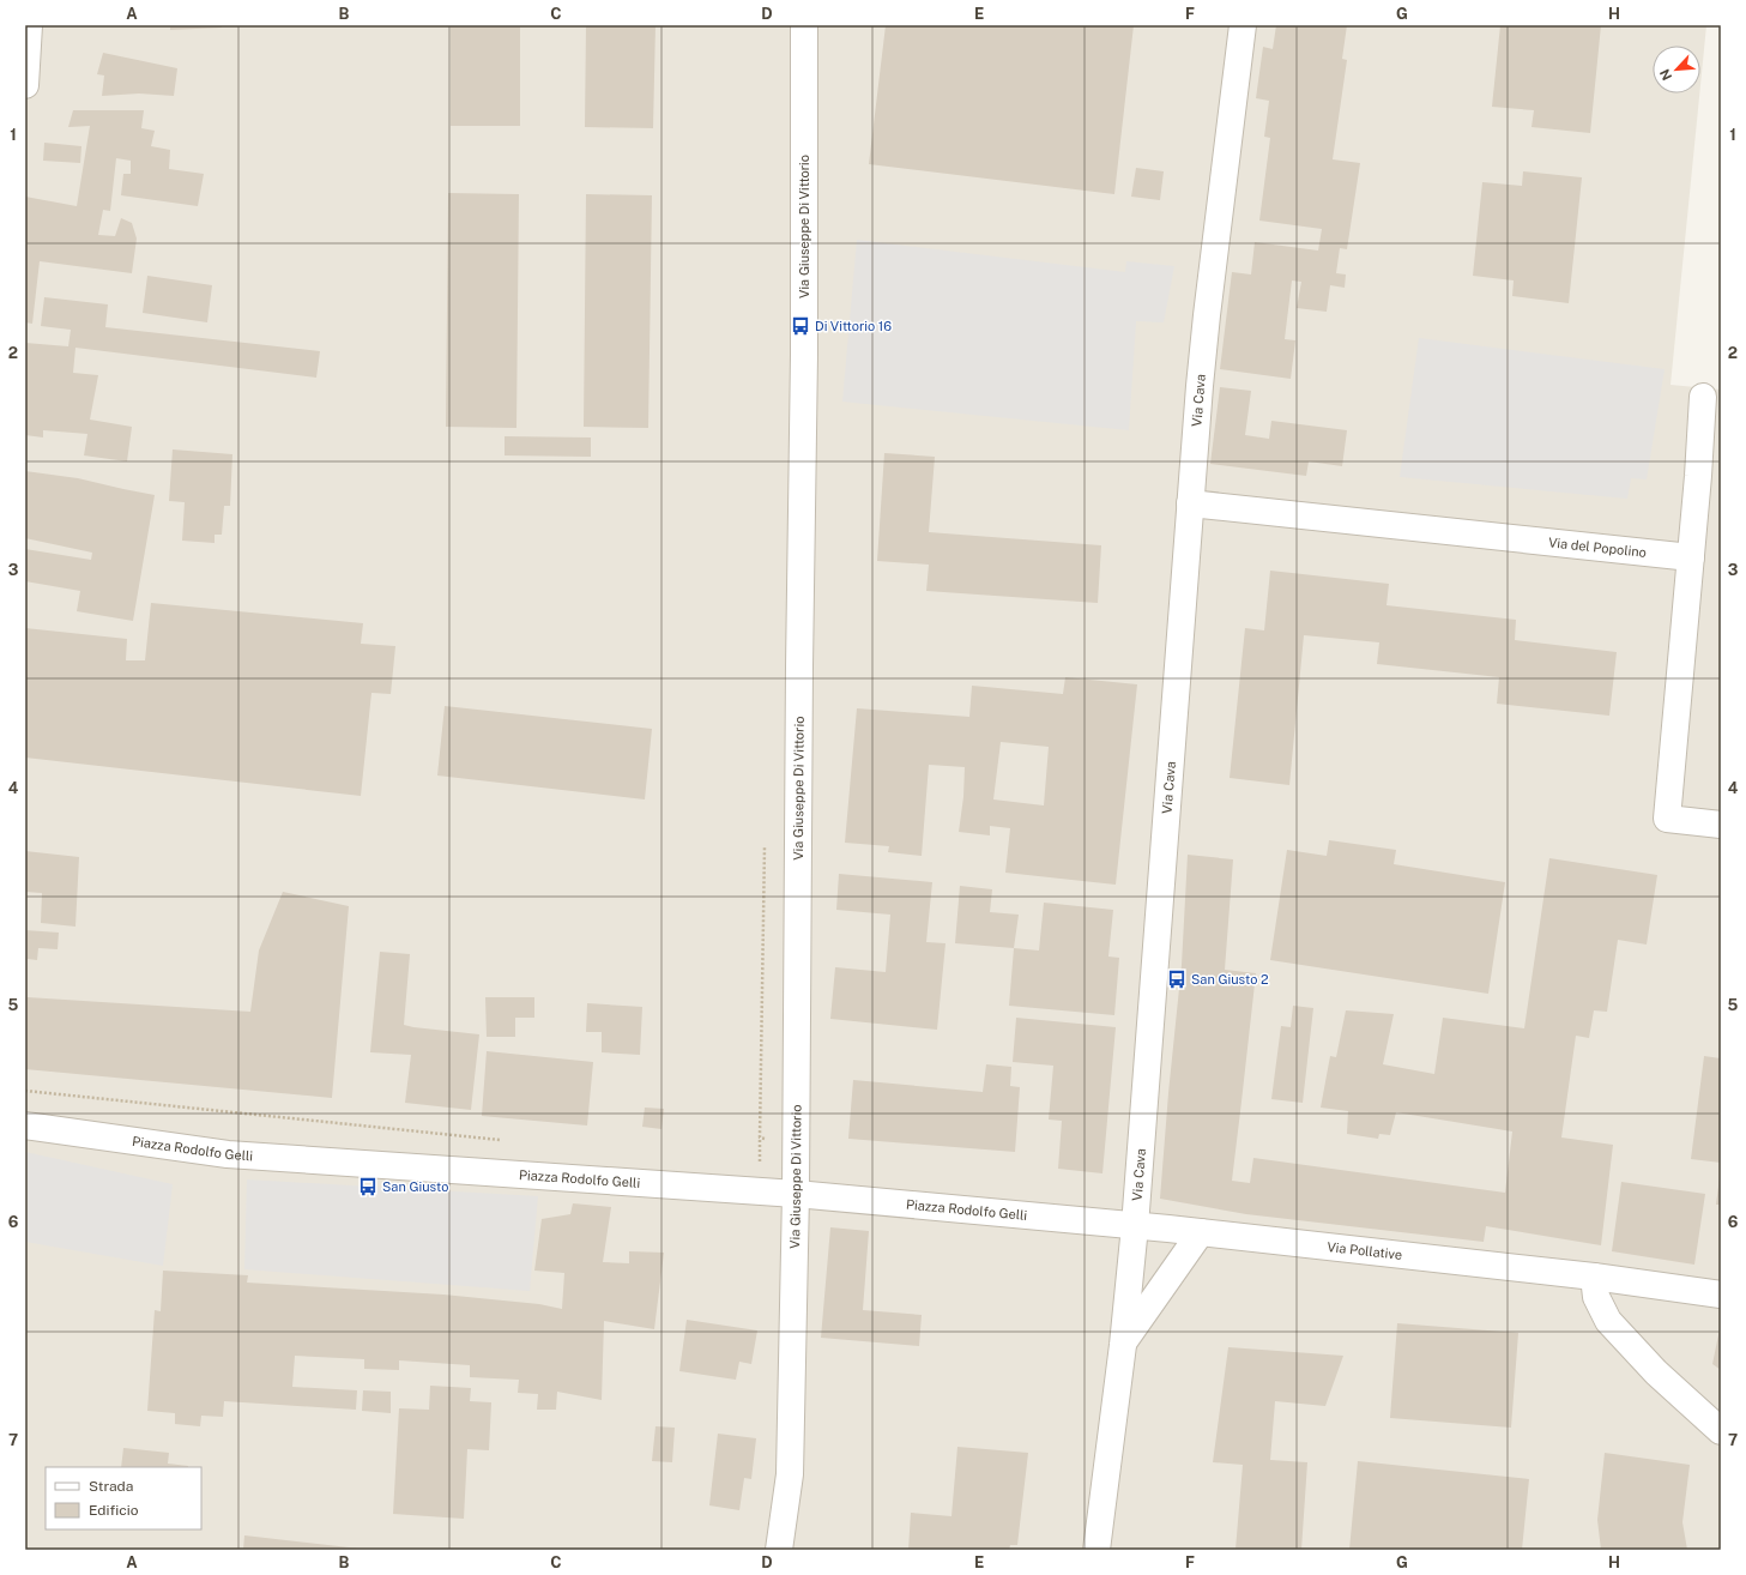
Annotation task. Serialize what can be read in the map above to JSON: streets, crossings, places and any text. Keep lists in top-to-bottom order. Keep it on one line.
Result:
{"streets":{"street":["Via Giuseppe Di Vittorio","Via Cava","Via del Popolino","Piazza Rodolfo Gelli","Via Pollative"]},"crossings":[["Via Giuseppe Di Vittorio","Piazza Rodolfo Gelli"],["Via Cava","Via del Popolino"],["Via Cava","Piazza Rodolfo Gelli"],["Via Cava","Via Pollative"],["Piazza Rodolfo Gelli","Via Pollative"]],"places":{"bus stop":["Di Vittorio 16","San Giusto 2","San Giusto"]},"legend":["Strada","Edificio"],"north":"bottom left","grid":{"columns":["A","B","C","D","E","F","G","H"],"rows":["1","2","3","4","5","6","7"]}}
